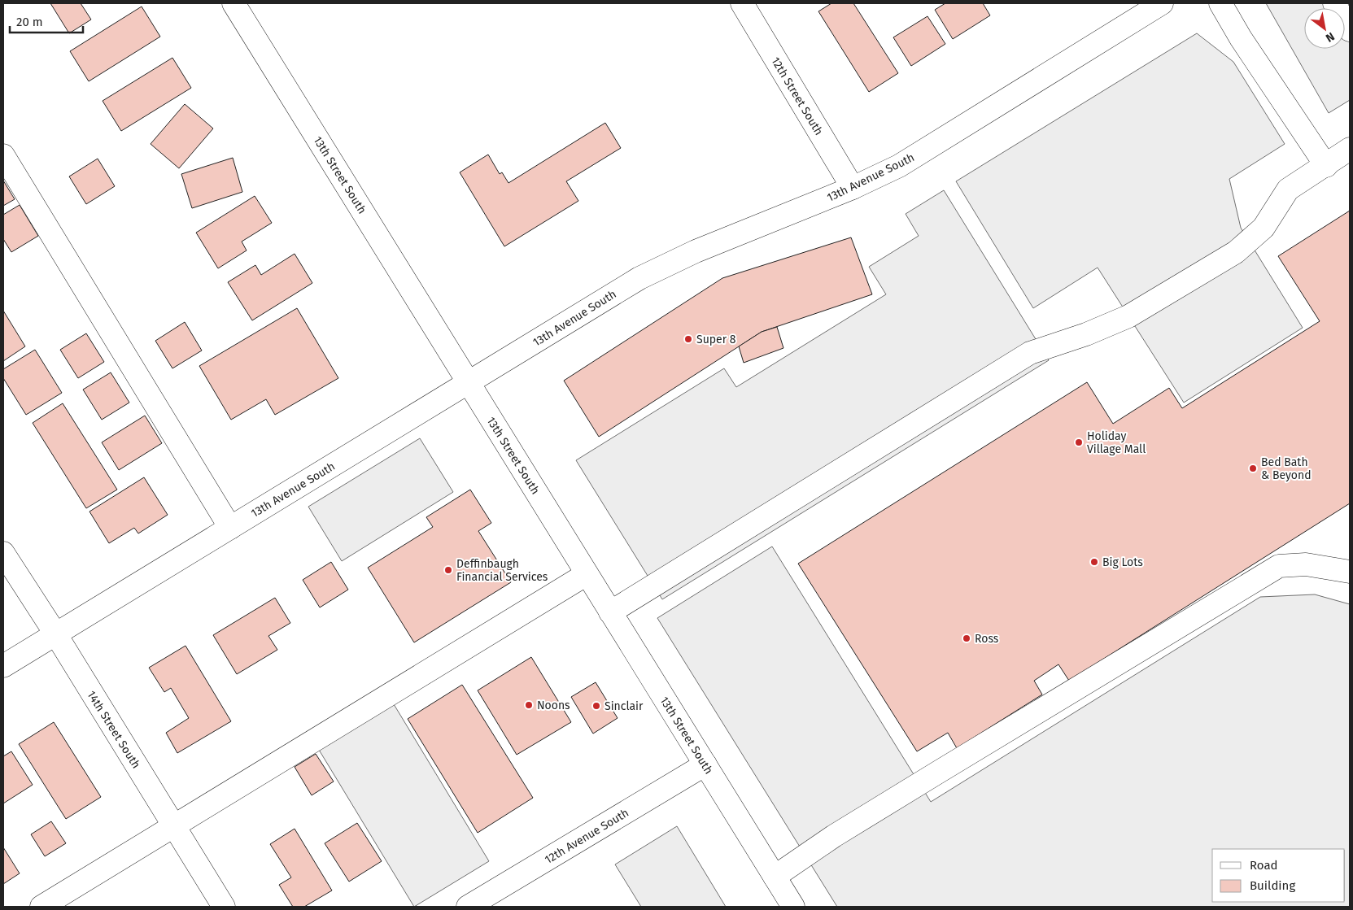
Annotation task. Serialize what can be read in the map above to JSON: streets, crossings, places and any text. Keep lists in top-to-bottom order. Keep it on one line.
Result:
{"streets":{"street":["12th Street South","13th Street South","13th Avenue South","14th Street South","12th Avenue South"]},"crossings":[["12th Street South","13th Avenue South"],["13th Street South","13th Avenue South"],["13th Street South","12th Avenue South"],["13th Avenue South","14th Street South"]],"places":["Super 8","Holiday Village Mall","Bed Bath & Beyond","Big Lots","Deffinbaugh Financial Services","Ross","Noons","Sinclair"],"legend":["Road","Building"],"scale_bar":"20 m","north":"bottom right"}
